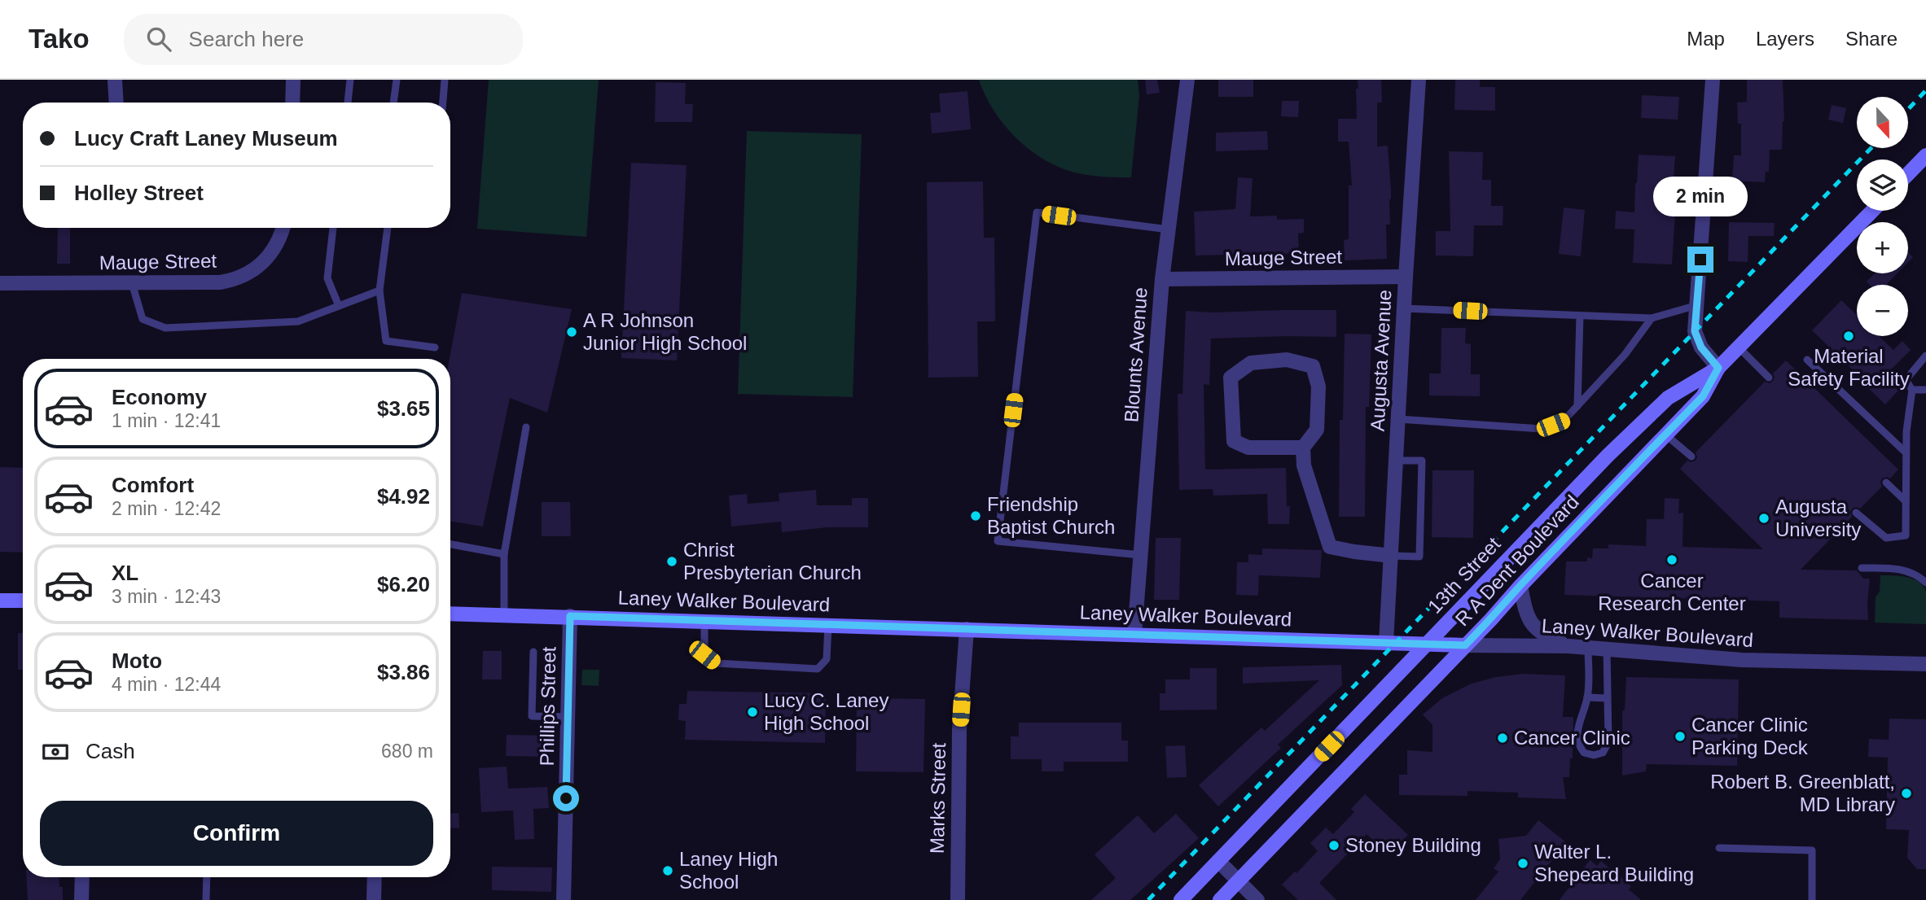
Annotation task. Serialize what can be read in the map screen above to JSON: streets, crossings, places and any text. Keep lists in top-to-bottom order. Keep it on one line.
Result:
{"streets":{"main road":["R A Dent Boulevard","13th Street","Laney Walker Boulevard"],"street":["Mauge Street","Blounts Avenue","Augusta Avenue","Phillips Street","Marks Street"]},"crossings":[["Mauge Street","Blounts Avenue"],["Mauge Street","Augusta Avenue"],["Blounts Avenue","Laney Walker Boulevard"],["Augusta Avenue","Laney Walker Boulevard"],["R A Dent Boulevard","13th Street"],["R A Dent Boulevard","Laney Walker Boulevard"],["13th Street","Laney Walker Boulevard"],["Laney Walker Boulevard","Phillips Street"],["Laney Walker Boulevard","Marks Street"]],"places":["A R Johnson Junior High School","Material Safety Facility","Friendship Baptist Church","Augusta University","Cancer Research Center","Christ Presbyterian Church","Lucy C. Laney High School","Cancer Clinic Parking Deck","Cancer Clinic","Robert B. Greenblatt, MD Library","Stoney Building","Walter L. Shepeard Building","Laney High School"],"north":"bottom","page":{"header":"Tako","search":"Search here","nav":["Map","Layers","Share"],"map_buttons":["+","−"],"banner":["Lucy Craft Laney Museum","Holley Street"],"bubble":"2 min","list":[{"name":"Economy","note":"1 min · 12:41","value":"$3.65"},{"name":"Comfort","note":"2 min · 12:42","value":"$4.92"},{"name":"XL","note":"3 min · 12:43","value":"$6.20"},{"name":"Moto","note":"4 min · 12:44","value":"$3.86"}],"pay":["Cash","680 m"],"buttons":"Confirm"}}
